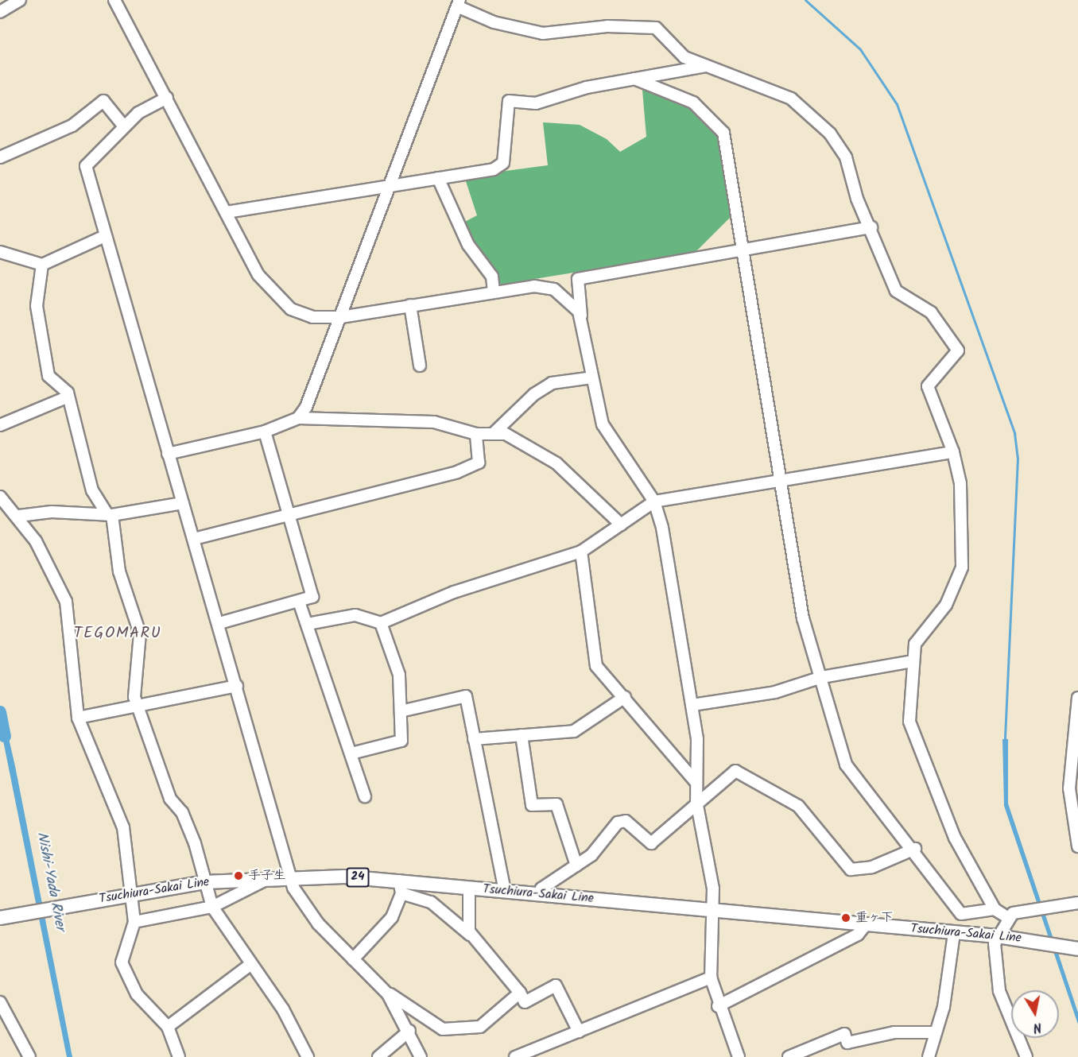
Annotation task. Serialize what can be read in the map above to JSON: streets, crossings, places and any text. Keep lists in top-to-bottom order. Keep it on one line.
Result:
{"streets":{"main road":["24","Tsuchiura-Sakai Line"]},"districts":["TEGOMARU"],"water":["Nishi-Yada River"],"places":["手子生","重ヶ下"],"north":"bottom"}
